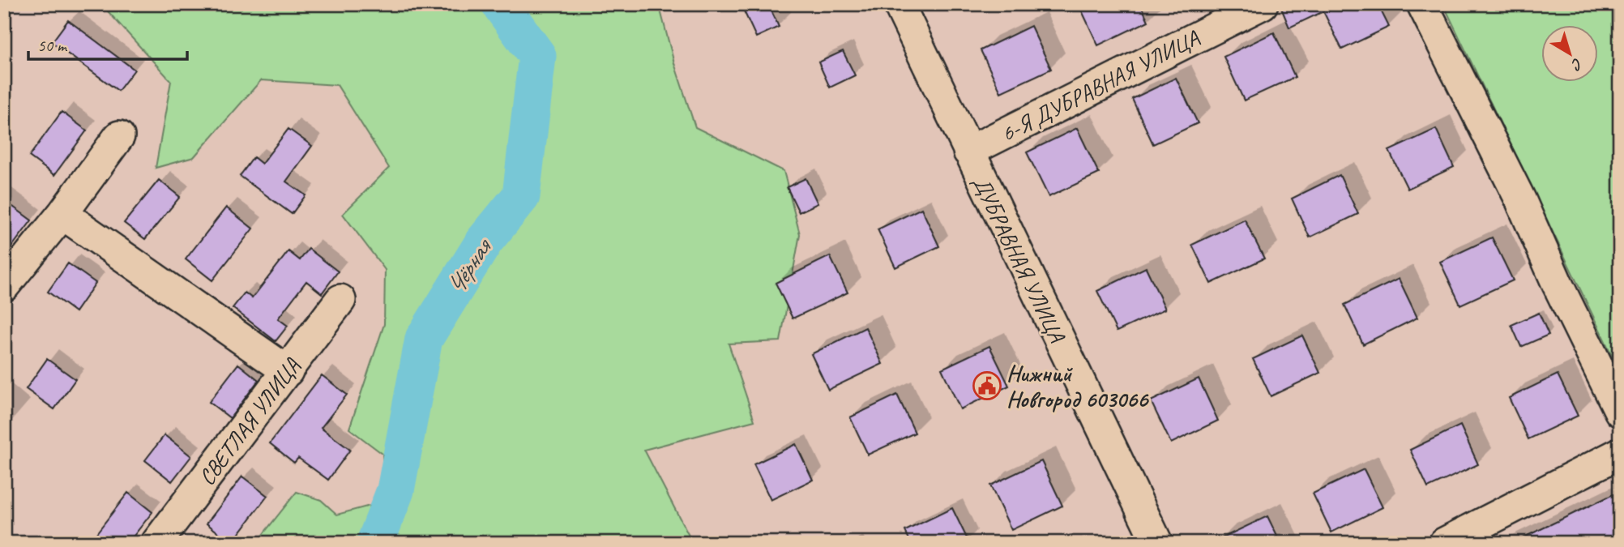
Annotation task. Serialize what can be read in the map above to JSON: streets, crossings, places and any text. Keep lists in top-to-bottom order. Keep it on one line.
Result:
{"streets":{"street":["6-Я ДУБРАВНАЯ УЛИЦА","ДУБРАВНАЯ УЛИЦА","СВЕТЛАЯ УЛИЦА"]},"crossings":[["6-Я ДУБРАВНАЯ УЛИЦА","ДУБРАВНАЯ УЛИЦА"]],"water":["Чёрная"],"places":{"public building":["Нижний Новгород 603066"]},"scale_bar":"50 m","north":"bottom right"}
